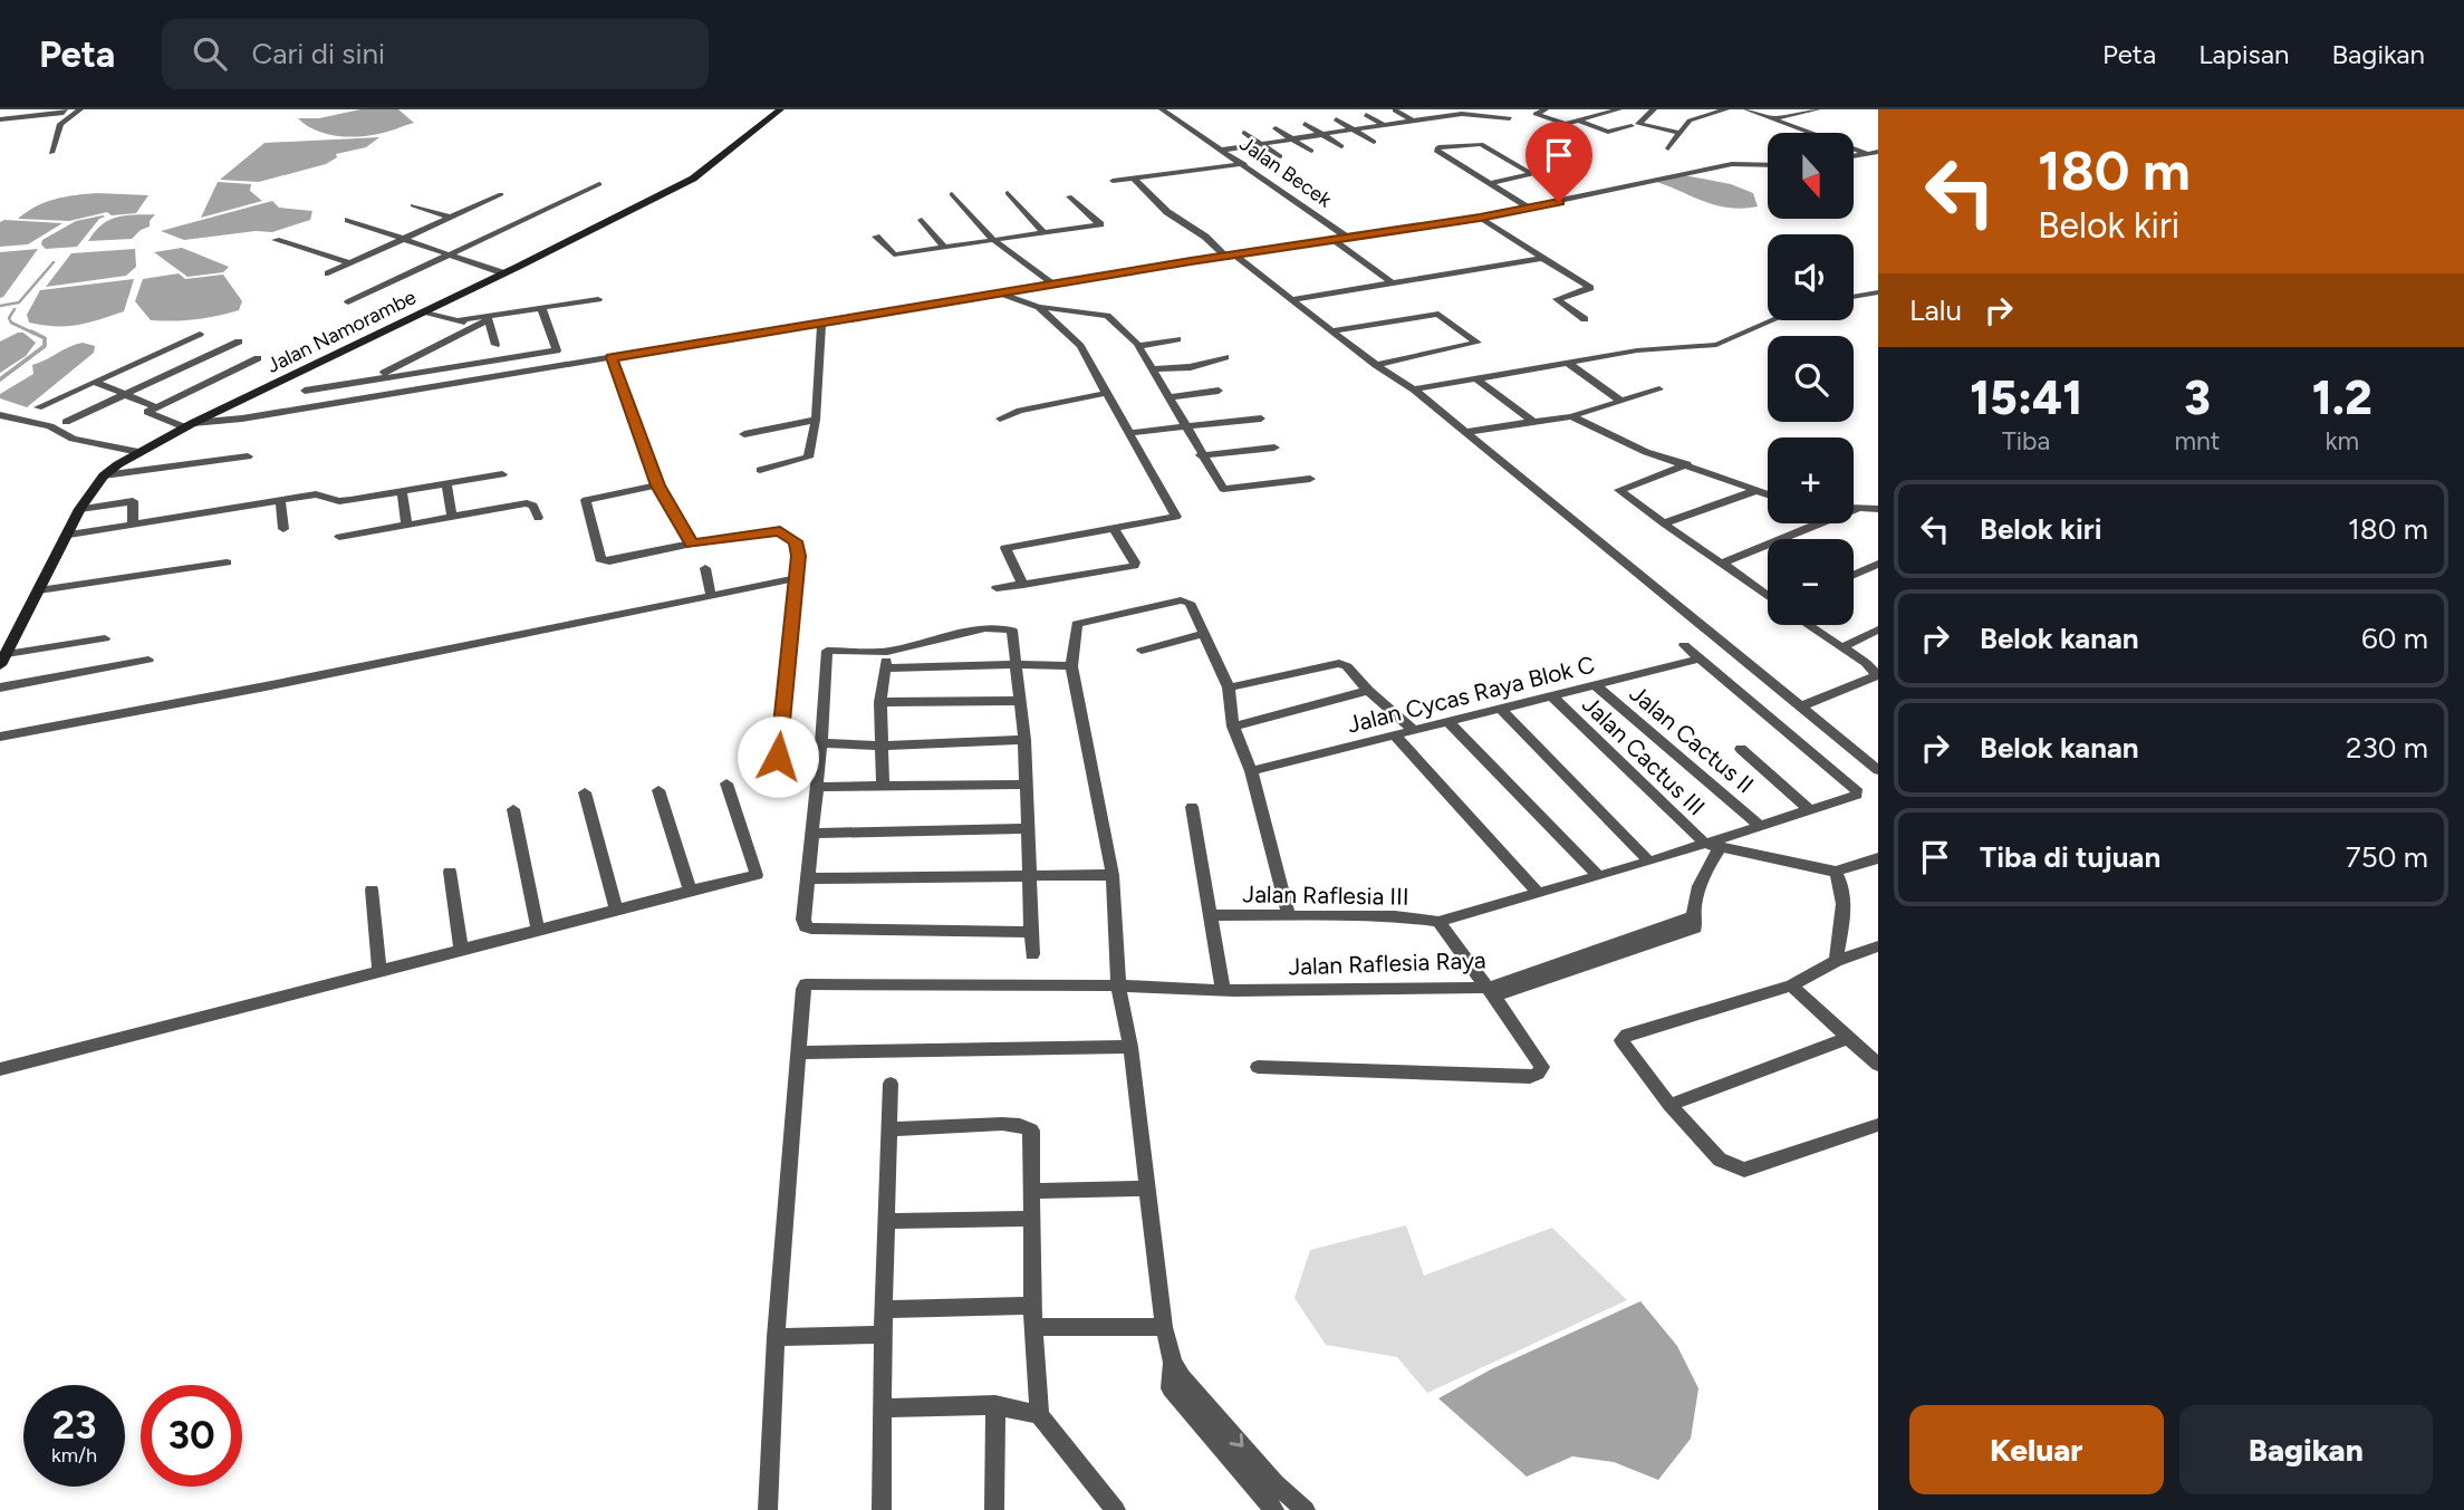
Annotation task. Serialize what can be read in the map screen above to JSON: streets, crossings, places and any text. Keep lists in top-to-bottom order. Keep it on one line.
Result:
{"streets":{"main road":["Jalan Namorambe"],"street":["Jalan Becek","Jalan Cycas Raya Blok C","Jalan Cactus II","Jalan Cactus III","Jalan Raflesia III","Jalan Raflesia Raya"]},"crossings":[["Jalan Cycas Raya Blok C","Jalan Cactus II"],["Jalan Cycas Raya Blok C","Jalan Cactus III"],["Jalan Cactus III","Jalan Raflesia Raya"]],"north":"bottom","page":{"header":"Peta","search":"Cari di sini","nav":["Peta","Lapisan","Bagikan"],"turn":["180 m","Belok kiri"],"map_buttons":["+","−"],"then":"Lalu","eta":["15:41","Tiba","3","mnt","1.2","km"],"list":[{"name":"Belok kiri","value":"180 m"},{"name":"Belok kanan","value":"60 m"},{"name":"Belok kanan","value":"230 m"},{"name":"Tiba di tujuan","value":"750 m"}],"speed":"23 km/h","limit":"30","buttons":["Keluar","Bagikan"]}}
